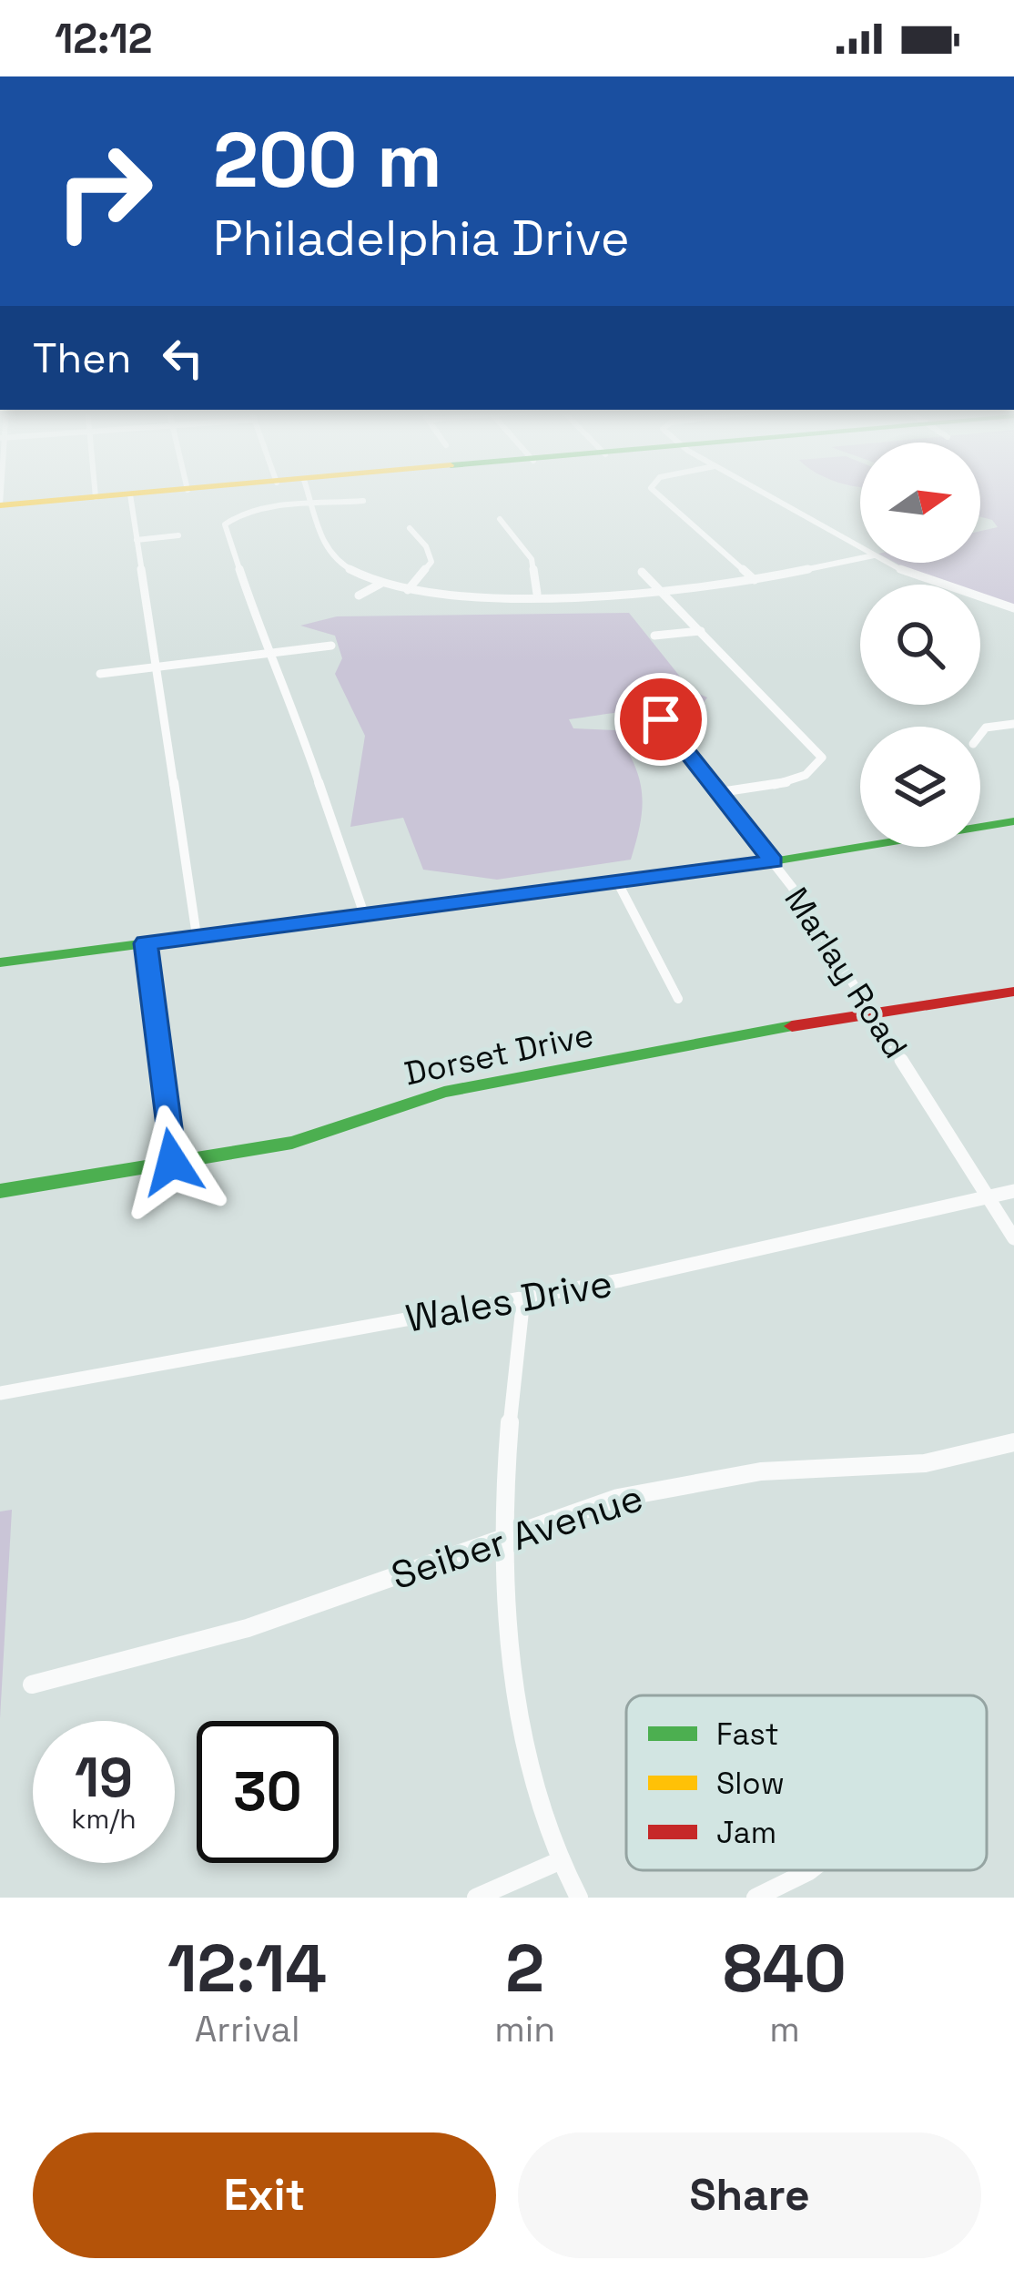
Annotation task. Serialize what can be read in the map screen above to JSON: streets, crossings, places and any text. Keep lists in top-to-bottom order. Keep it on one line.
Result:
{"streets":{"street":["Marlay Road","Dorset Drive","Wales Drive","Seiber Avenue"]},"crossings":[["Marlay Road","Dorset Drive"],["Marlay Road","Wales Drive"]],"legend":["Fast","Slow","Jam"],"north":"right","page":{"status":"12:12","turn":["200 m","Philadelphia Drive"],"then":"Then","speed":"19 km/h","limit":"30","eta":["12:14","Arrival","2","min","840","m"],"buttons":["Exit","Share"]}}
